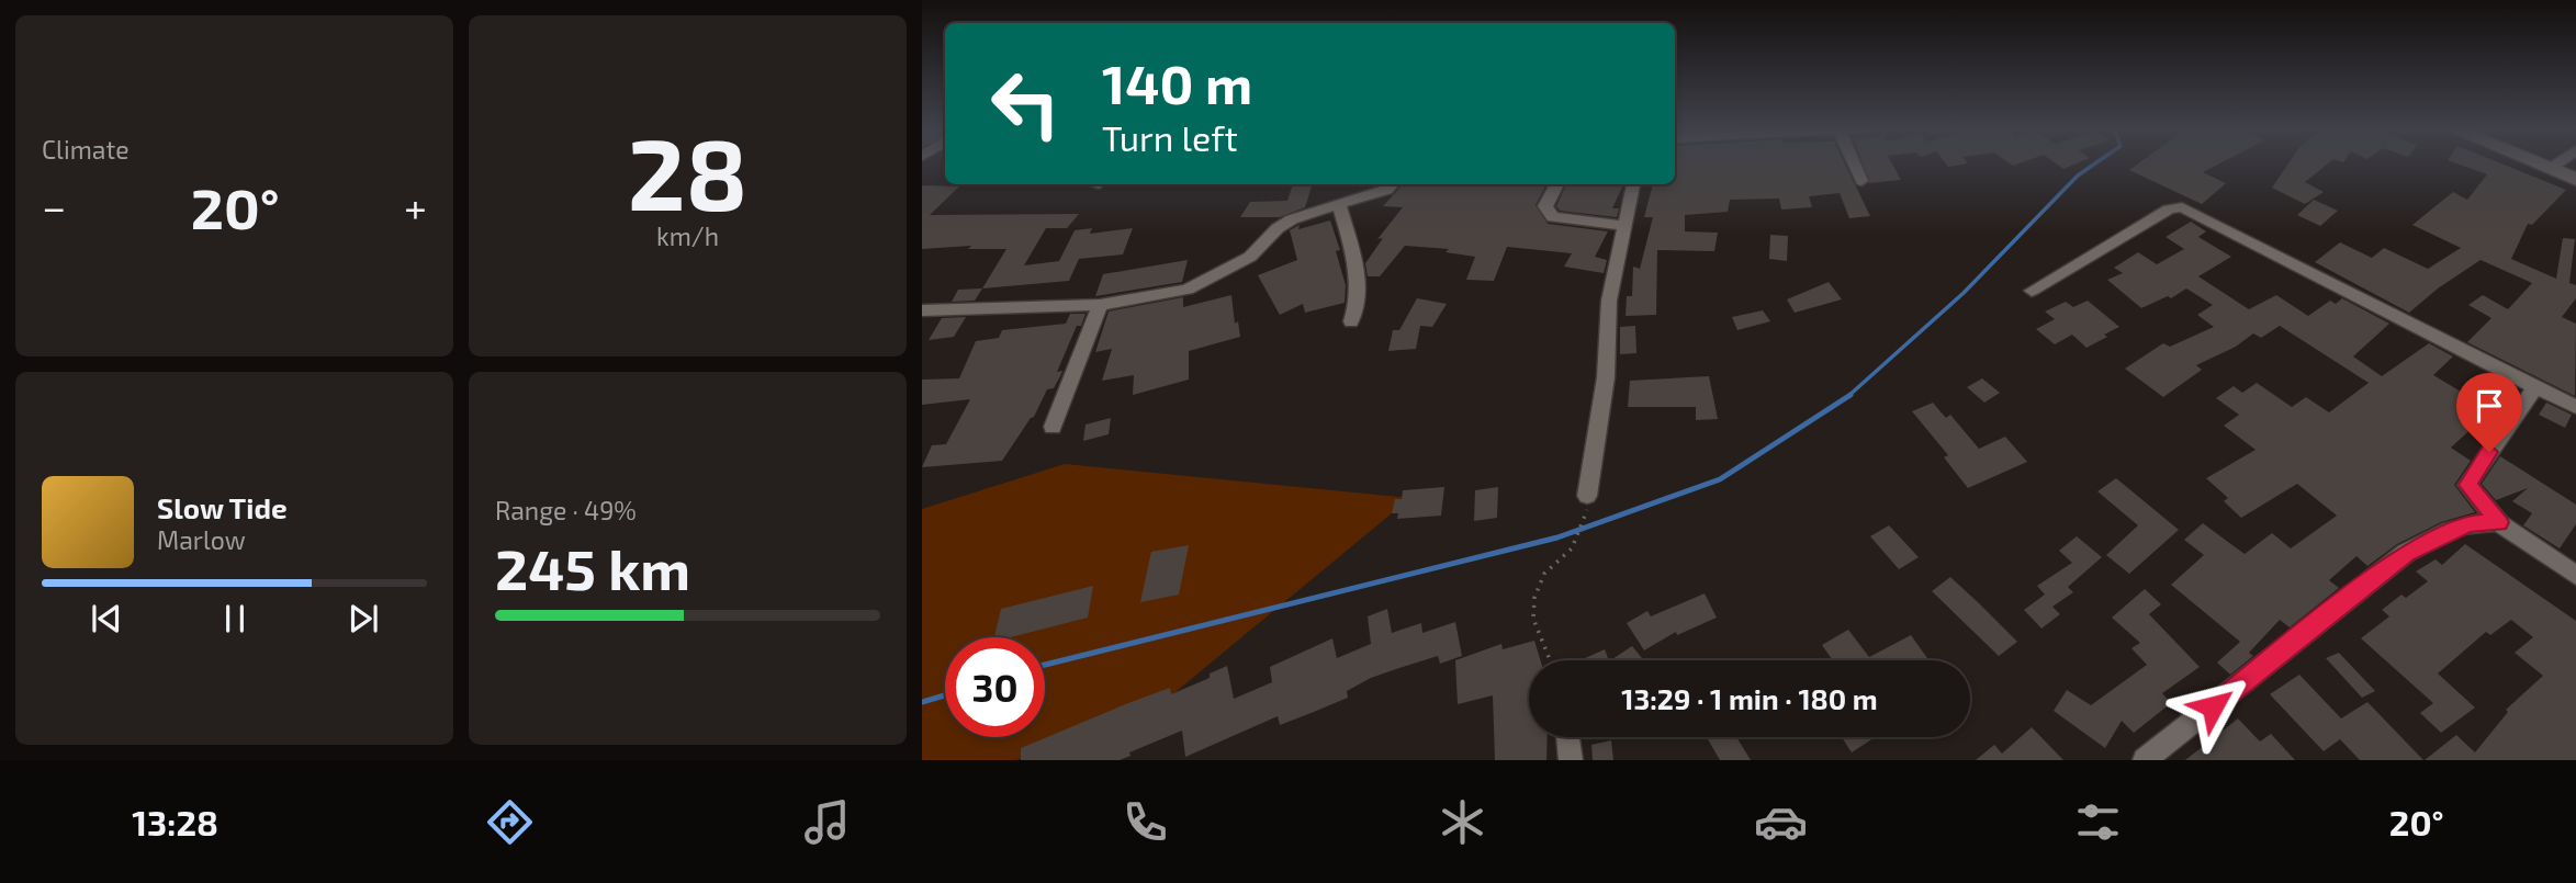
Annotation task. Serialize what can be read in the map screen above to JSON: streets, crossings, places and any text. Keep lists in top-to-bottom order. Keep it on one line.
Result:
{"page":{"tile":["Climate",["28","km/h"],["Range · 49%","245 km"]],"turn":["140 m","Turn left"],"heat":["−","20°","+"],"song":["Slow Tide","Marlow"],"limit":"30","trip":"13:29 · 1 min · 180 m","tabs":["13:28","20°"]}}
